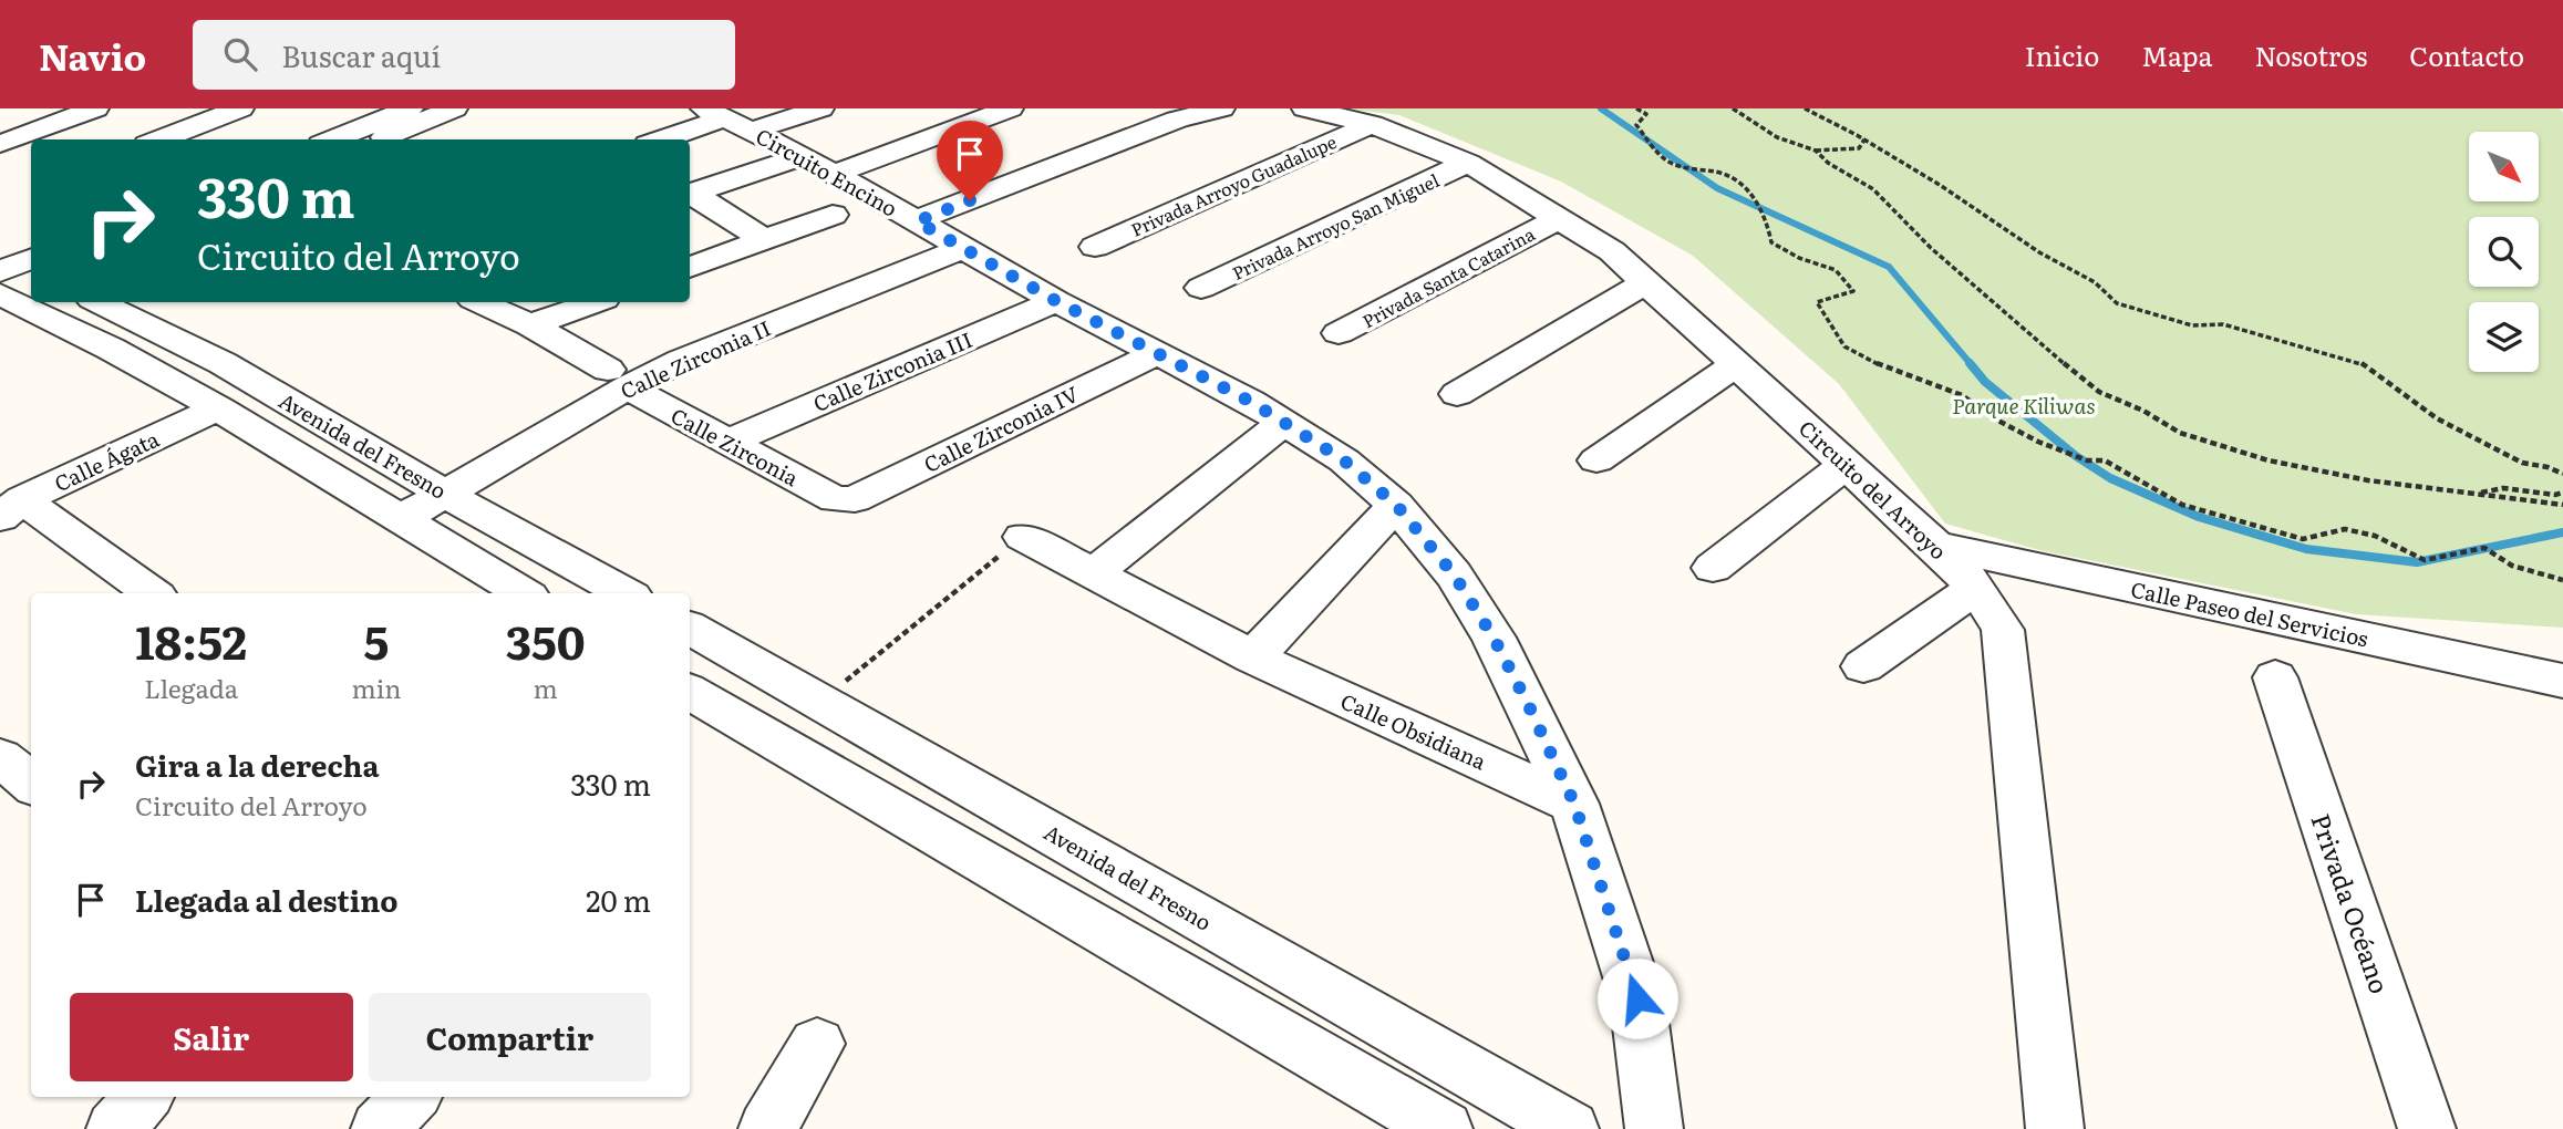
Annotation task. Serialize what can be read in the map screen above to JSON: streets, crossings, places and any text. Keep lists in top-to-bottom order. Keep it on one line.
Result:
{"streets":{"street":["Circuito Encino","Privada Arroyo Guadalupe","Privada Arroyo San Miguel","Privada Santa Catarina","Calle Zirconia II","Calle Zirconia III","Calle Zirconia IV","Avenida del Fresno","Calle Zirconia","Calle Ágata","Circuito del Arroyo","Calle Paseo del Servicios","Calle Obsidiana","Privada Océano"]},"crossings":[["Circuito Encino","Calle Zirconia II"],["Circuito Encino","Calle Zirconia III"],["Circuito Encino","Calle Zirconia IV"],["Circuito Encino","Calle Obsidiana"],["Privada Arroyo Guadalupe","Circuito del Arroyo"],["Privada Arroyo San Miguel","Circuito del Arroyo"],["Privada Santa Catarina","Circuito del Arroyo"],["Calle Zirconia II","Avenida del Fresno"],["Calle Zirconia II","Calle Zirconia"],["Calle Zirconia III","Calle Zirconia"],["Calle Zirconia IV","Calle Zirconia"],["Avenida del Fresno","Calle Ágata"],["Circuito del Arroyo","Calle Paseo del Servicios"]],"parks":["Parque Kiliwas"],"north":"bottom right","page":{"header":"Navio","search":"Buscar aquí","nav":["Inicio","Mapa","Nosotros","Contacto"],"turn":["330 m","Circuito del Arroyo"],"eta":["18:52","Llegada","5","min","350","m"],"list":[{"name":"Gira a la derecha","note":"Circuito del Arroyo","value":"330 m"},{"name":"Llegada al destino","value":"20 m"}],"buttons":["Salir","Compartir"]}}
